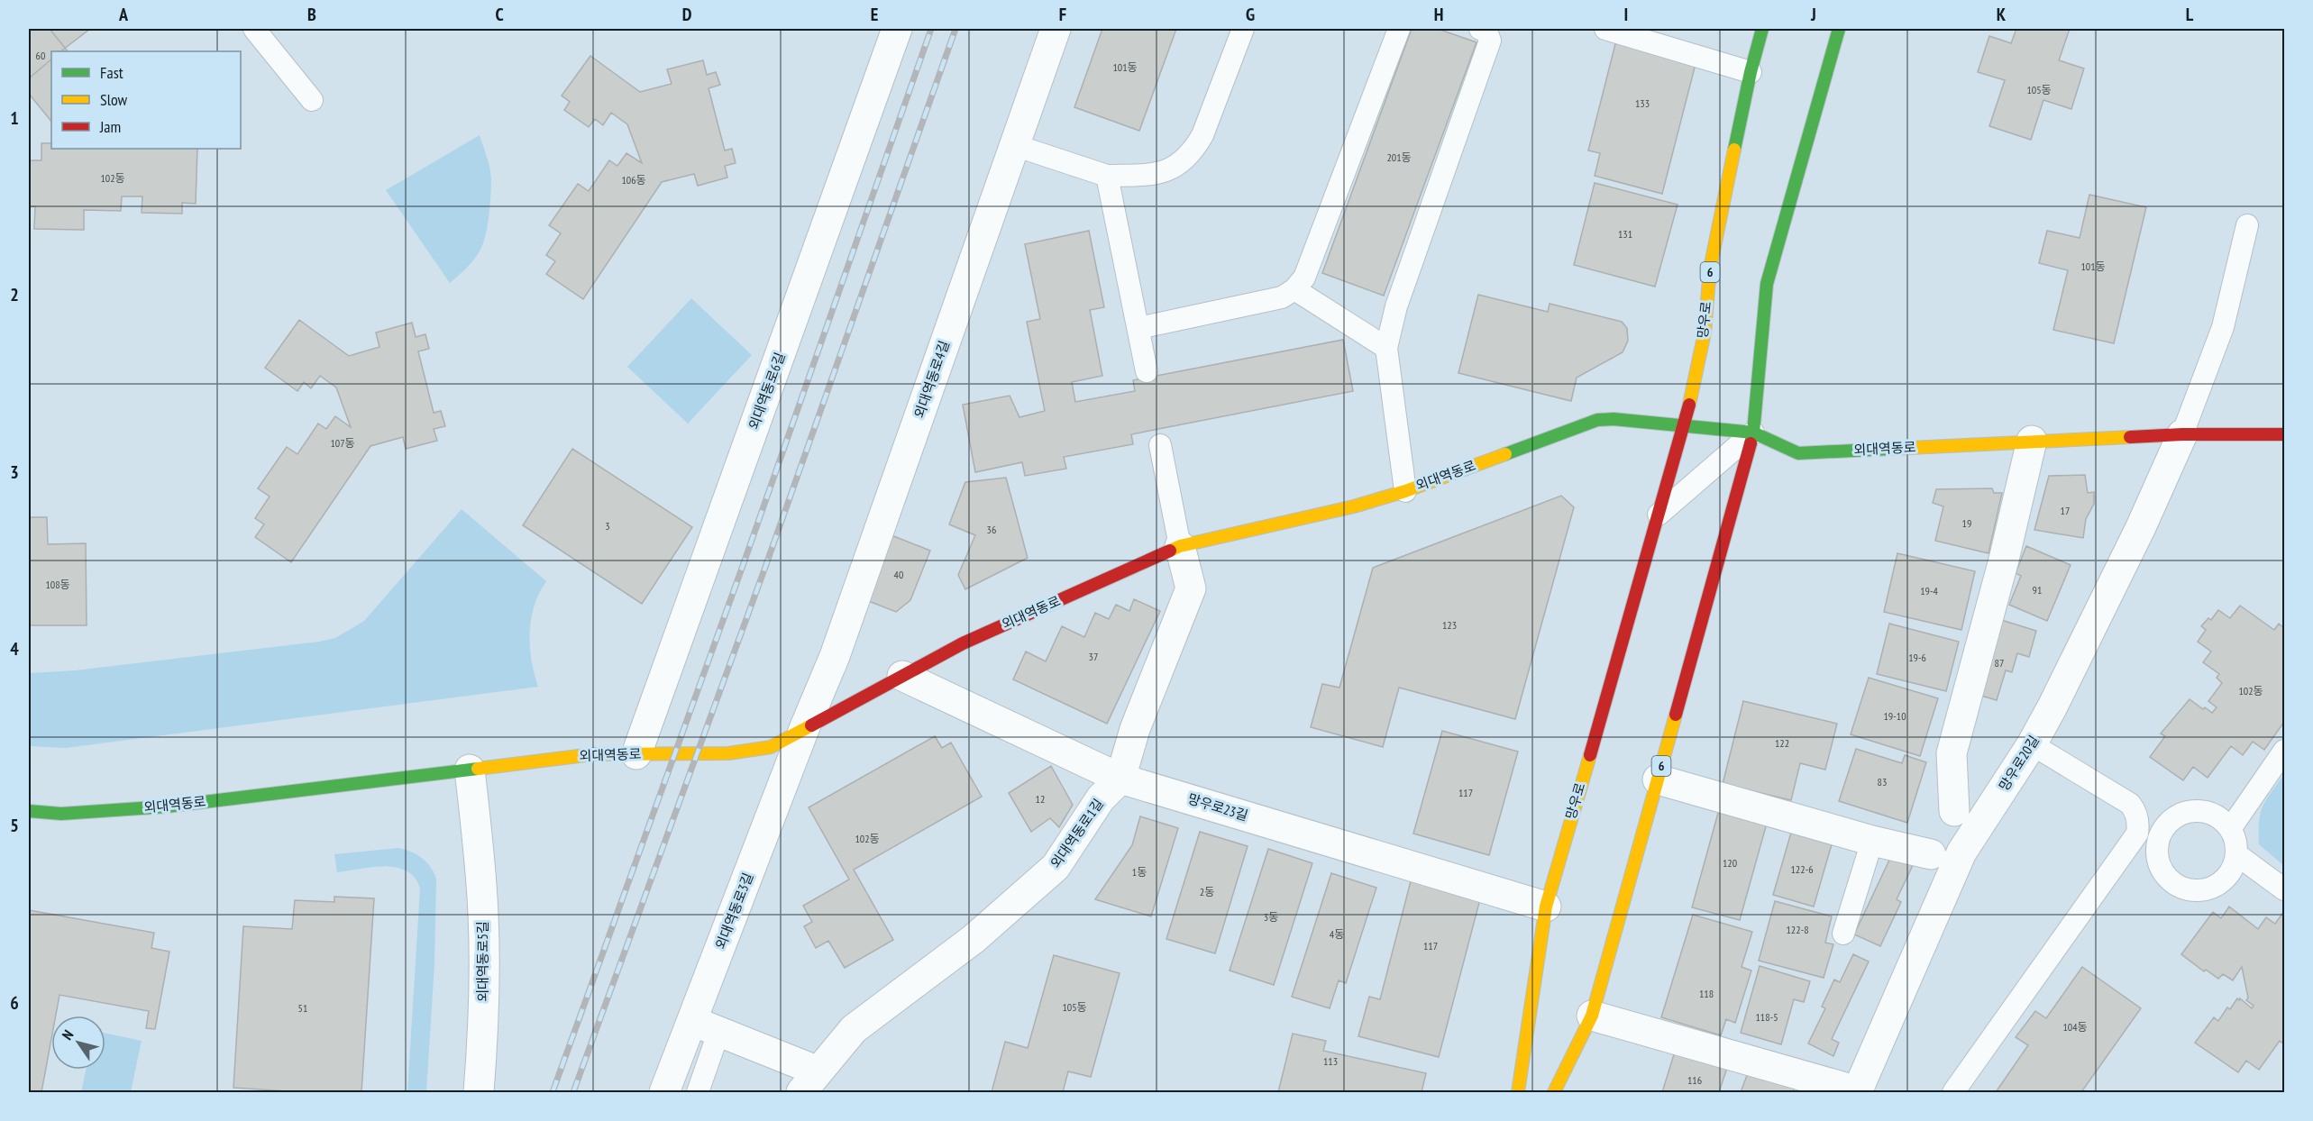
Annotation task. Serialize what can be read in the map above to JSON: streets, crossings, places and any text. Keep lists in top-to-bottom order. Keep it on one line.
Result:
{"streets":{"street":["6","망우로","외대역동로4길","외대역동로6길","외대역동로","망우로20길","망우로23길","외대역동로1길","외대역동로3길","외대역동로5길"]},"crossings":[["6","외대역동로"],["망우로","외대역동로"],["망우로","망우로23길"],["외대역동로4길","외대역동로"],["외대역동로4길","외대역동로3길"],["외대역동로6길","외대역동로"],["외대역동로","망우로20길"],["외대역동로","망우로23길"],["외대역동로","외대역동로1길"],["외대역동로","외대역동로3길"],["외대역동로","외대역동로5길"],["망우로23길","외대역동로1길"]],"house_numbers":["60","101동","105동","133","201동","102동","106동","131","101동","107동","17","19","3","36","40","108동","91","19-4","123","37","19-6","87","102동","19-10","122","83","117","12","102동","120","122-6","1동","2동","3동","122-8","4동","117","118","105동","51","118-5","104동","113","116"],"legend":["Fast","Slow","Jam"],"north":"top left","grid":{"columns":["A","B","C","D","E","F","G","H","I","J","K","L"],"rows":["1","2","3","4","5","6"]}}
